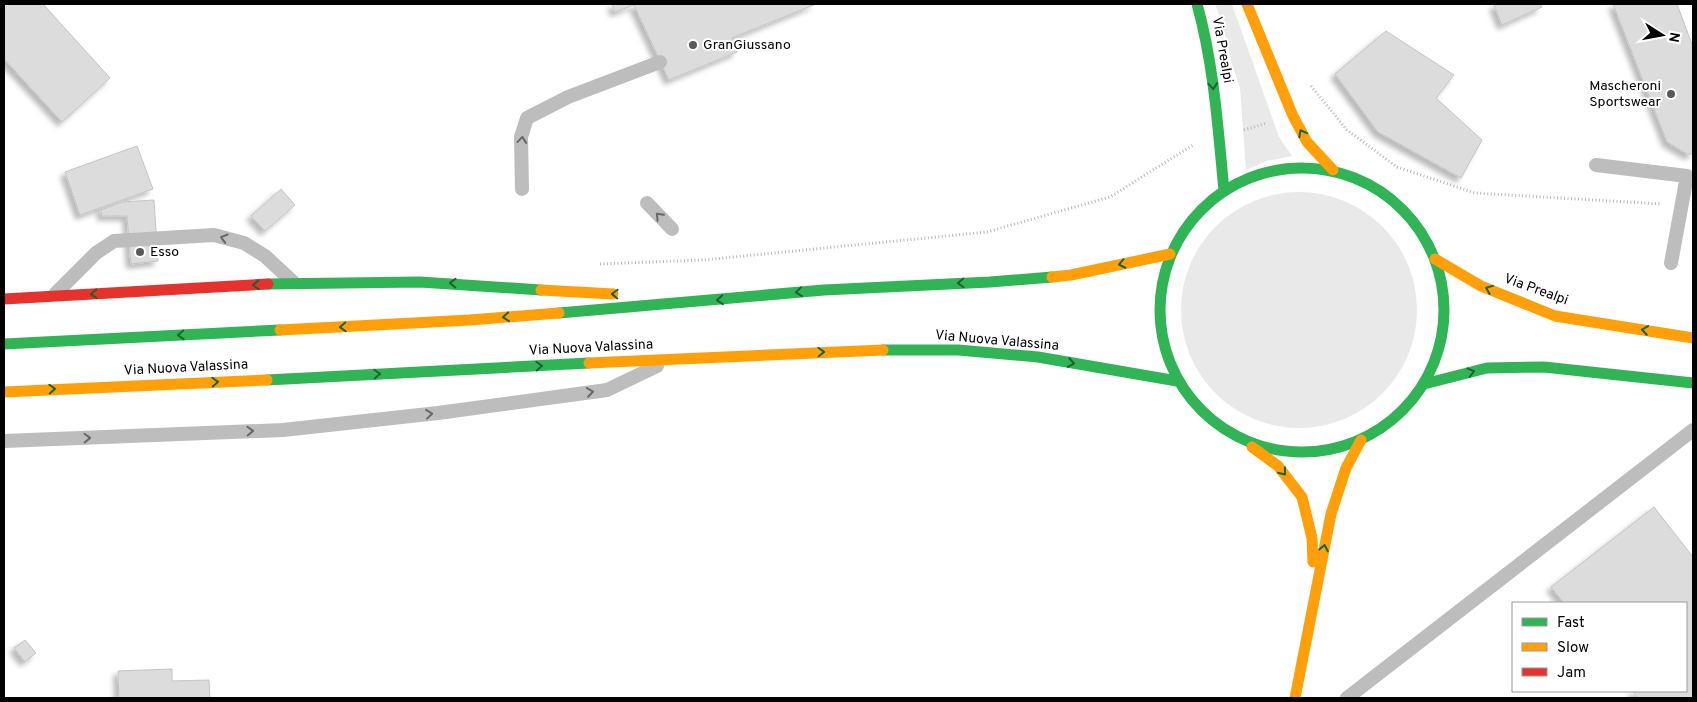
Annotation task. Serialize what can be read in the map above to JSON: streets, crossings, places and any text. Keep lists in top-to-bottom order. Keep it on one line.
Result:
{"streets":{"main road":["Via Prealpi","Via Nuova Valassina"]},"places":["GranGiussano","Mascheroni Sportswear","Esso"],"legend":["Fast","Slow","Jam"],"north":"right"}
